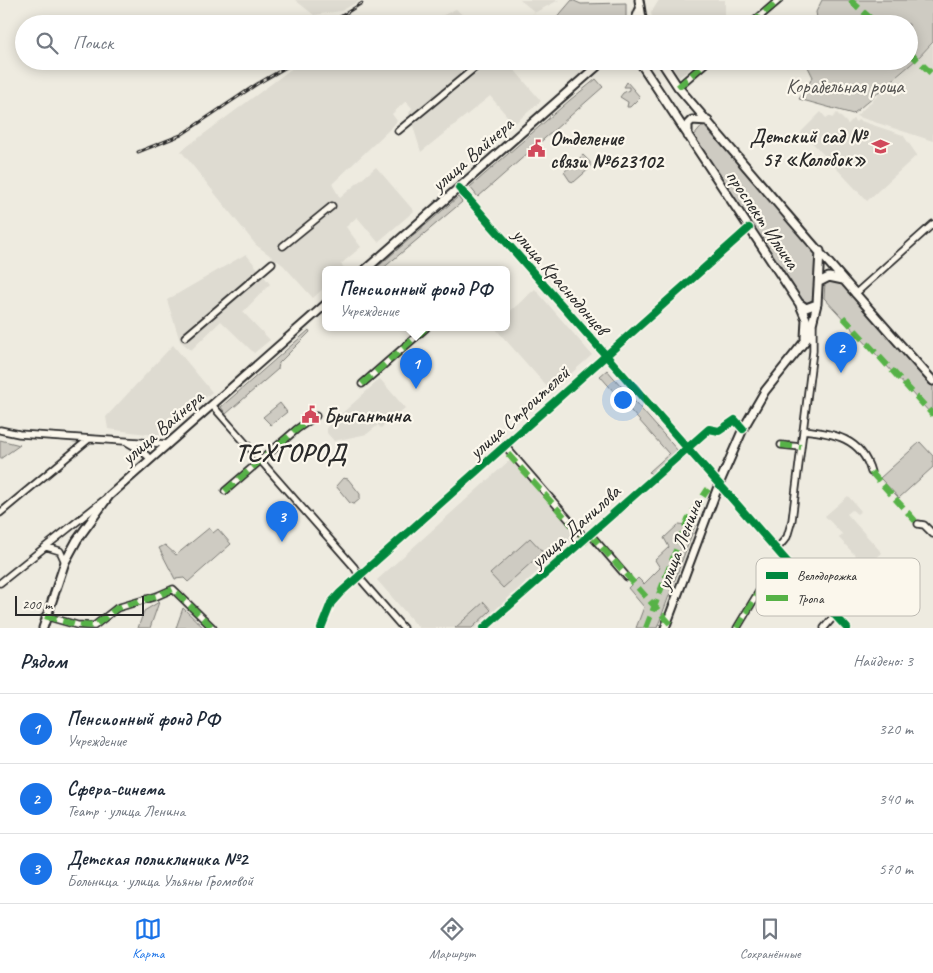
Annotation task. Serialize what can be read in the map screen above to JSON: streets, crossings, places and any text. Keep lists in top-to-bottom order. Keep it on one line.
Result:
{"streets":{"main road":["улица Вайнера","проспект Ильича","улица Ленина"],"street":["улица Краснодонцев","улица Строителей","улица Данилова"]},"crossings":[["улица Вайнера","улица Краснодонцев"],["проспект Ильича","улица Строителей"],["проспект Ильича","улица Ленина"],["улица Краснодонцев","улица Строителей"],["улица Краснодонцев","улица Данилова"],["улица Краснодонцев","улица Ленина"],["улица Данилова","улица Ленина"]],"districts":["ТЕХГОРОД"],"parks":["Корабельная роща"],"places":{"school or university":["Детский сад № 57 «Колобок»"],"public building":["Отделение связи №623102","Бригантина"]},"legend":["Велодорожка","Тропа"],"scale_bar":"200 m","page":{"search":"Поиск","popup":["Пенсионный фонд РФ","Учреждение"],"pins":["2","1","3"],"scale":"200 m","heading":["Рядом","Найдено: 3"],"list":[{"mark":"1","name":"Пенсионный фонд РФ","note":"Учреждение","value":"320 m"},{"mark":"2","name":"Сфера-синема","note":"Театр · улица Ленина","value":"340 m"},{"mark":"3","name":"Детская поликлиника №2","note":"Больница · улица Ульяны Громовой","value":"570 m"}],"nav":["Карта","Маршрут","Сохранённые"]}}
